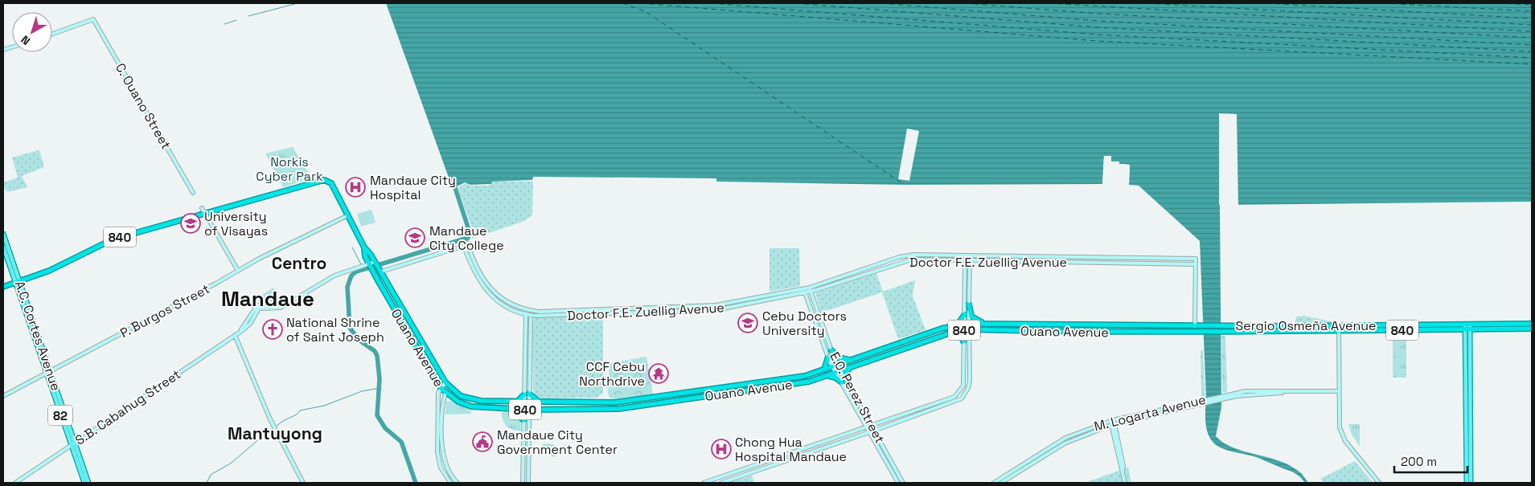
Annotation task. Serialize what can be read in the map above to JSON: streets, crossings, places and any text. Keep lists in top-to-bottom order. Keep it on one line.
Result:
{"streets":{"highway":["840","Sergio Osmeña Avenue","Ouano Avenue"],"main road":["A.C. Cortes Avenue","82"],"street":["C. Ouano Street","Doctor F.E. Zuellig Avenue","P. Burgos Street","E.O. Perez Street","S.B. Cabahug Street","M. Logarta Avenue"]},"crossings":[["840","P. Burgos Street"],["840","Ouano Avenue"],["840","A.C. Cortes Avenue"],["840","S.B. Cabahug Street"],["Doctor F.E. Zuellig Avenue","E.O. Perez Street"],["Doctor F.E. Zuellig Avenue","S.B. Cabahug Street"],["P. Burgos Street","A.C. Cortes Avenue"],["Sergio Osmeña Avenue","Ouano Avenue"],["Ouano Avenue","E.O. Perez Street"],["Ouano Avenue","S.B. Cabahug Street"],["A.C. Cortes Avenue","S.B. Cabahug Street"]],"districts":["Centro","Mandaue","Mantuyong"],"parks":["Norkis Cyber Park"],"places":{"hospital":["Mandaue City Hospital","Chong Hua Hospital Mandaue"],"school or university":["University of Visayas","Mandaue City College","Cebu Doctors University"],"church":["National Shrine of Saint Joseph"],"temple":["CCF Cebu Northdrive"],"public building":["Mandaue City Government Center"]},"scale_bar":"200 m","north":"bottom left"}
